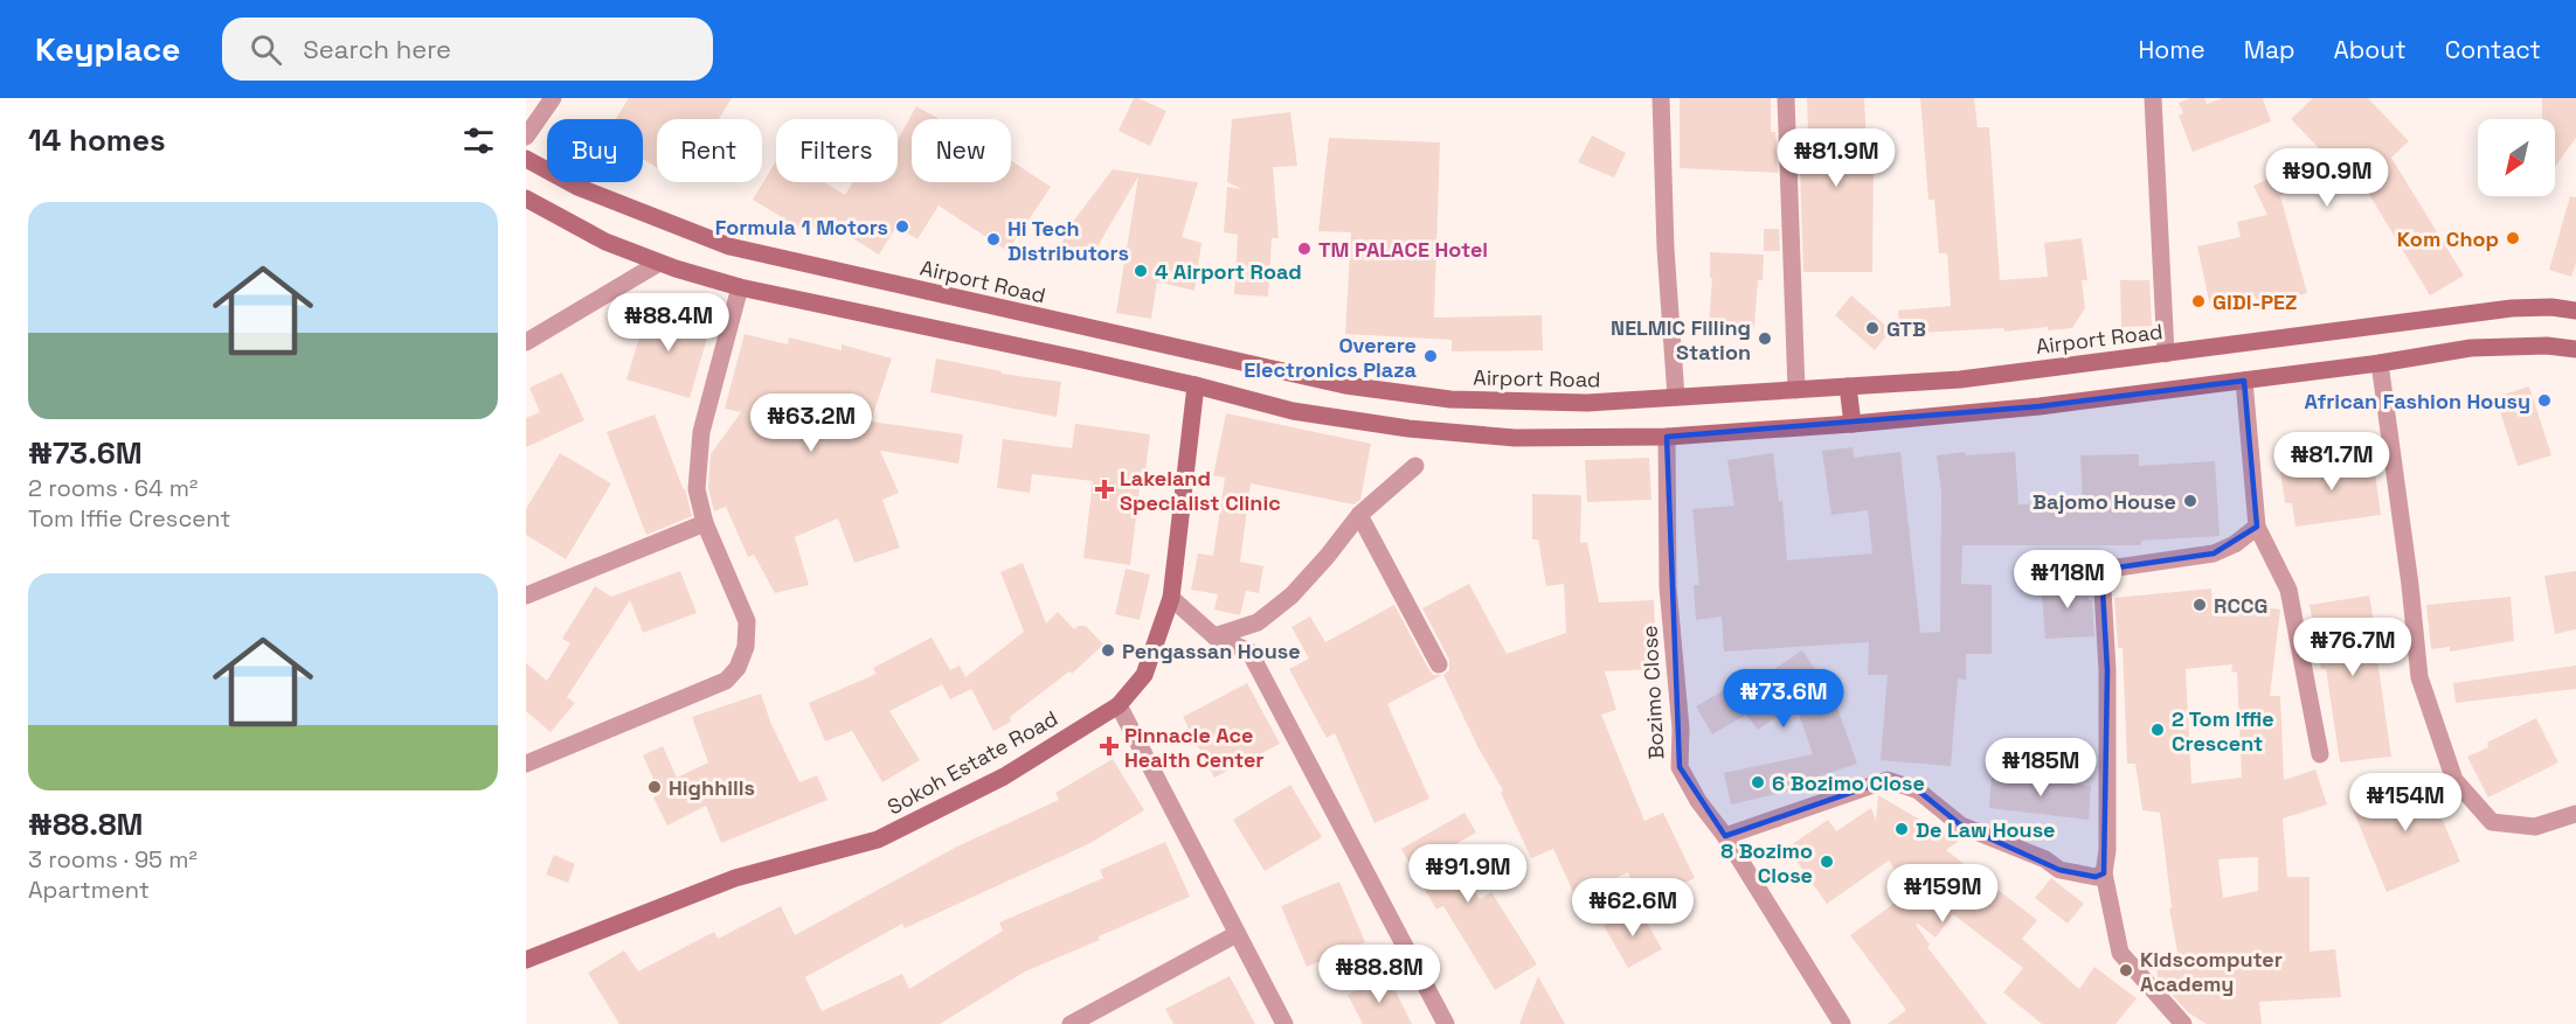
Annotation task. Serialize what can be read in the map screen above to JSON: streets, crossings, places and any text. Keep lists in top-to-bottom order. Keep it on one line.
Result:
{"streets":{"main road":["Airport Road","Sokoh Estate Road"],"street":["Bozimo Close"]},"places":{"other":["Formula 1 Motors","Kom Chop","Hi Tech Distributors","TM PALACE Hotel","4 Airport Road","GIDI-PEZ","GTB","NELMIC Filling Station","Overere Electronics Plaza","African Fashion Housy","Bajomo House","RCCG","Pengassan House","2 Tom Iffie Crescent","6 Bozimo Close","Highhills","De Law House","8 Bozimo Close","Kidscomputer Academy"],"health":["Lakeland Specialist Clinic","Pinnacle Ace Health Center"]},"north":"bottom left","page":{"header":"Keyplace","search":"Search here","nav":["Home","Map","About","Contact"],"heading":"14 homes","chip":["Buy","Rent","Filters","New"],"price":["₦81.9M","₦90.9M","₦88.4M","₦63.2M","₦81.7M","₦118M","₦76.7M","₦73.6M","₦185M","₦154M","₦91.9M","₦159M","₦62.6M","₦88.8M"],"list":[{"name":"₦73.6M","note":"2 rooms · 64 m² · Tom Iffie Crescent"},{"name":"₦88.8M","note":"3 rooms · 95 m² · Apartment"}]}}
